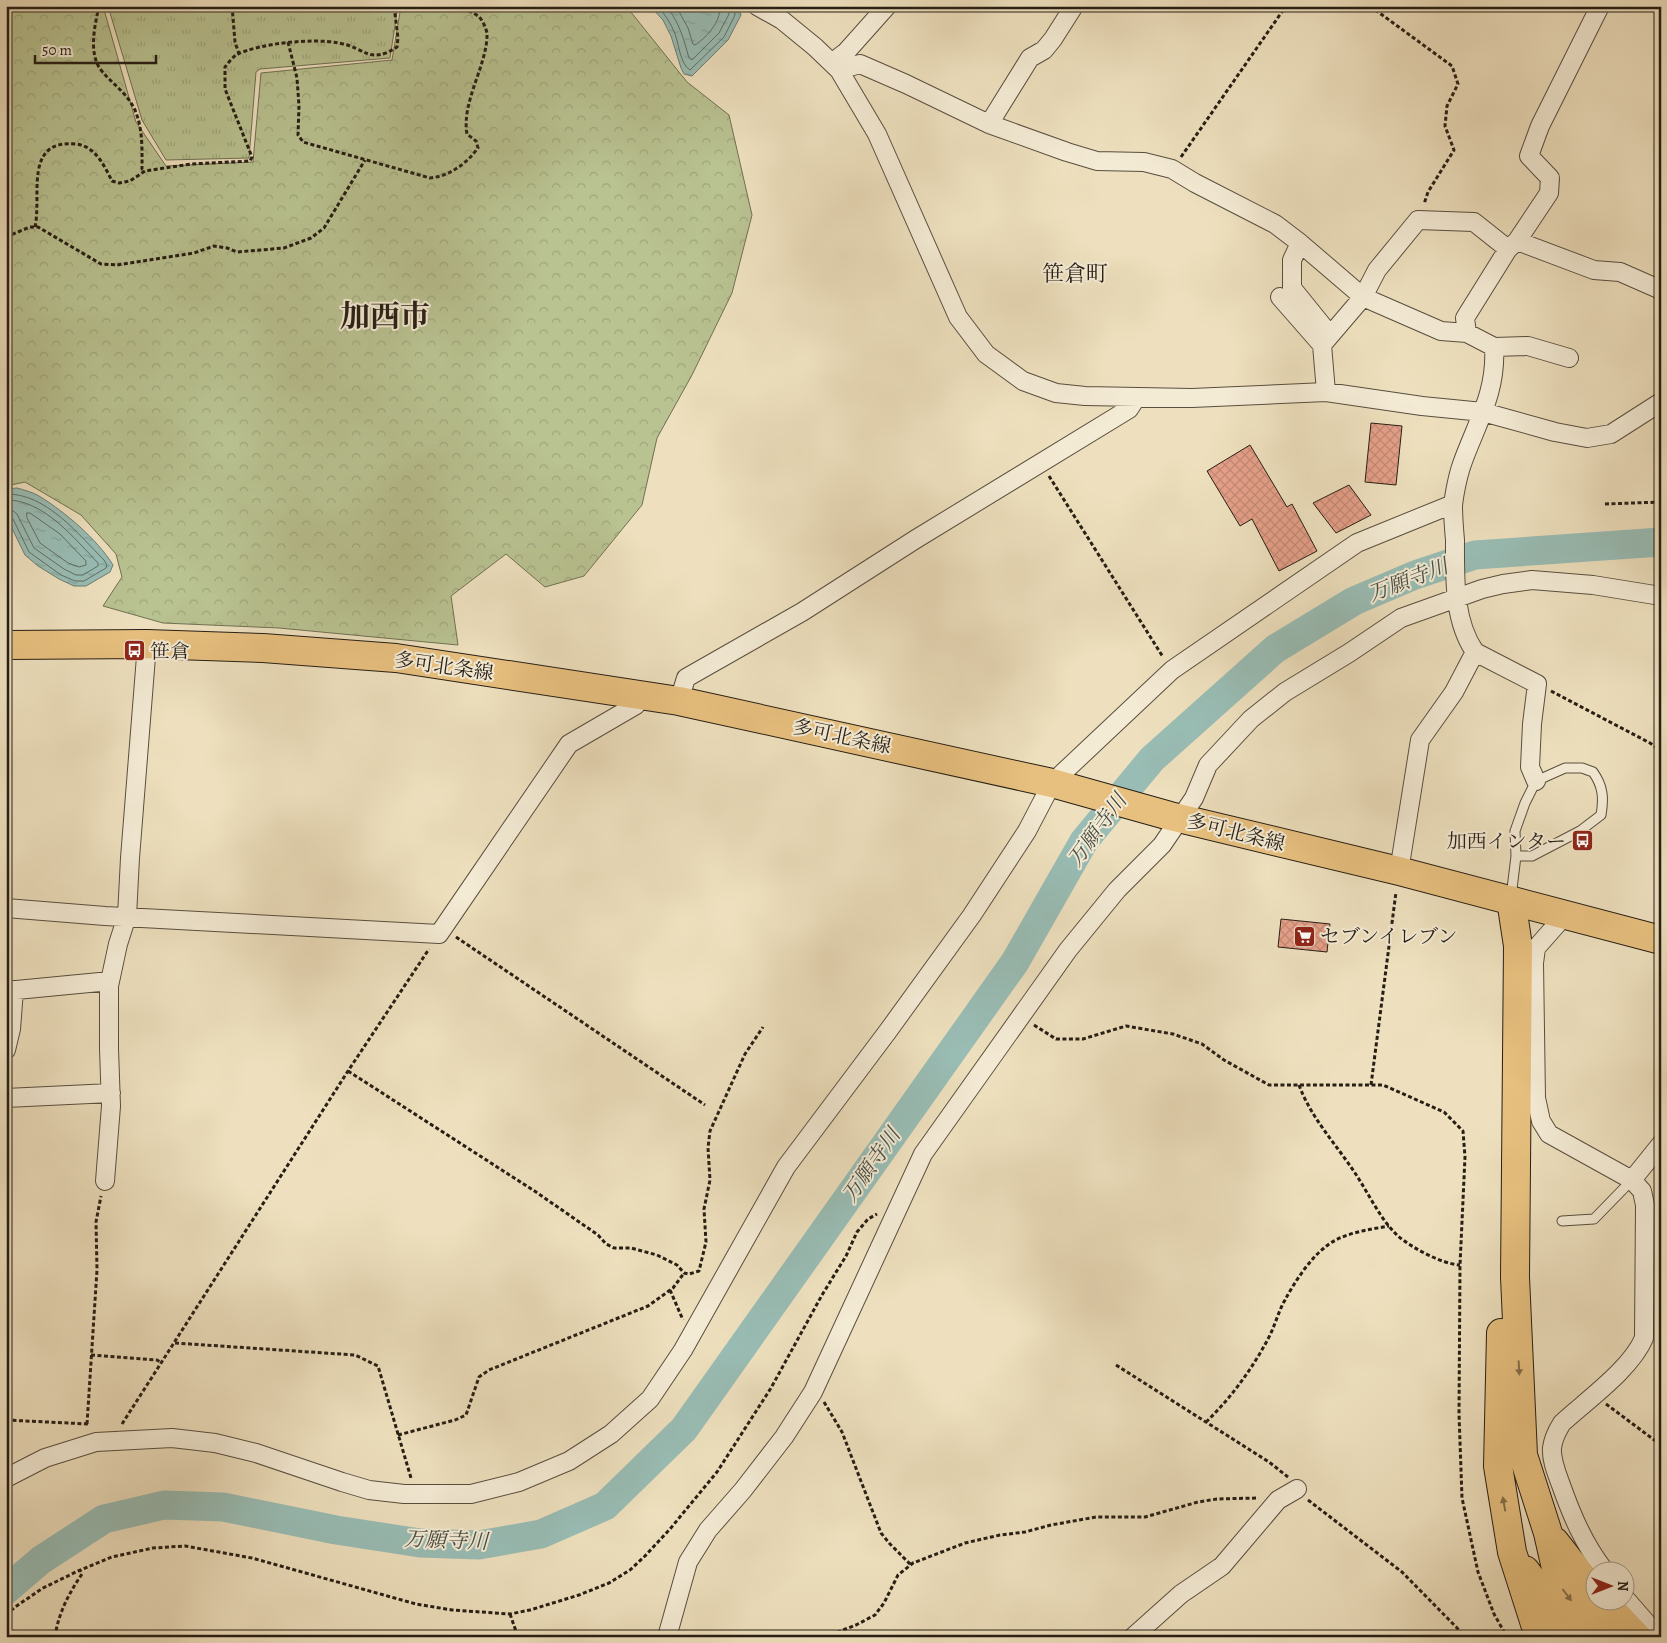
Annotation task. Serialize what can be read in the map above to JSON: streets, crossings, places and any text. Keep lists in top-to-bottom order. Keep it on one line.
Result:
{"streets":{"main road":["多可北条線"]},"districts":["笹倉町","加西市"],"water":["万願寺川"],"places":{"bus stop":["笹倉","加西インター"],"supermarket":["セブンイレブン"]},"scale_bar":"50 m","north":"right"}
